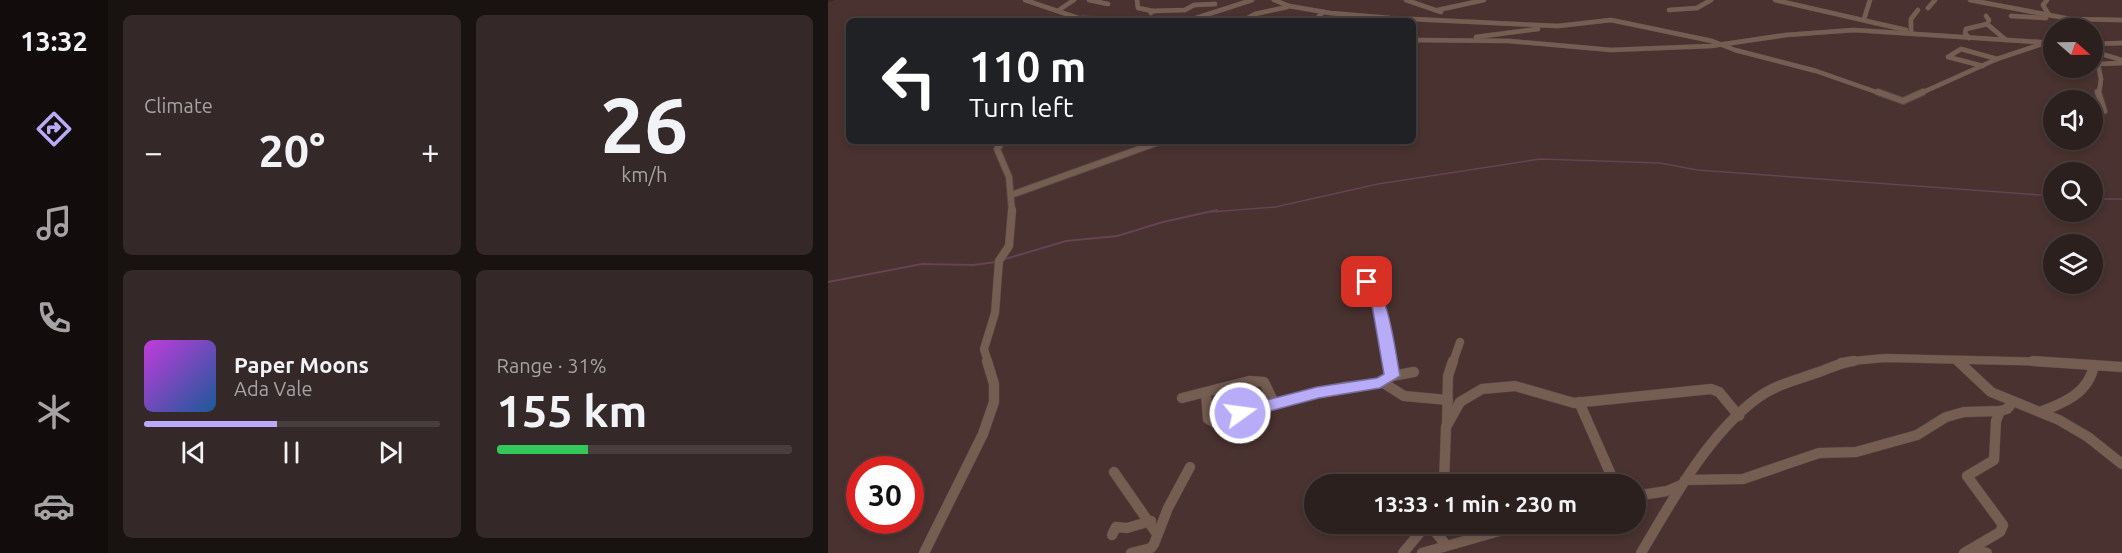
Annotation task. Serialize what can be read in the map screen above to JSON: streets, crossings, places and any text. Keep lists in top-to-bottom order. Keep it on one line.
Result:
{"north":"right","page":{"tabs":"13:32","tile":["Climate",["26","km/h"],["Range · 31%","155 km"]],"turn":["110 m","Turn left"],"heat":["−","20°","+"],"song":["Paper Moons","Ada Vale"],"limit":"30","trip":"13:33 · 1 min · 230 m"}}
